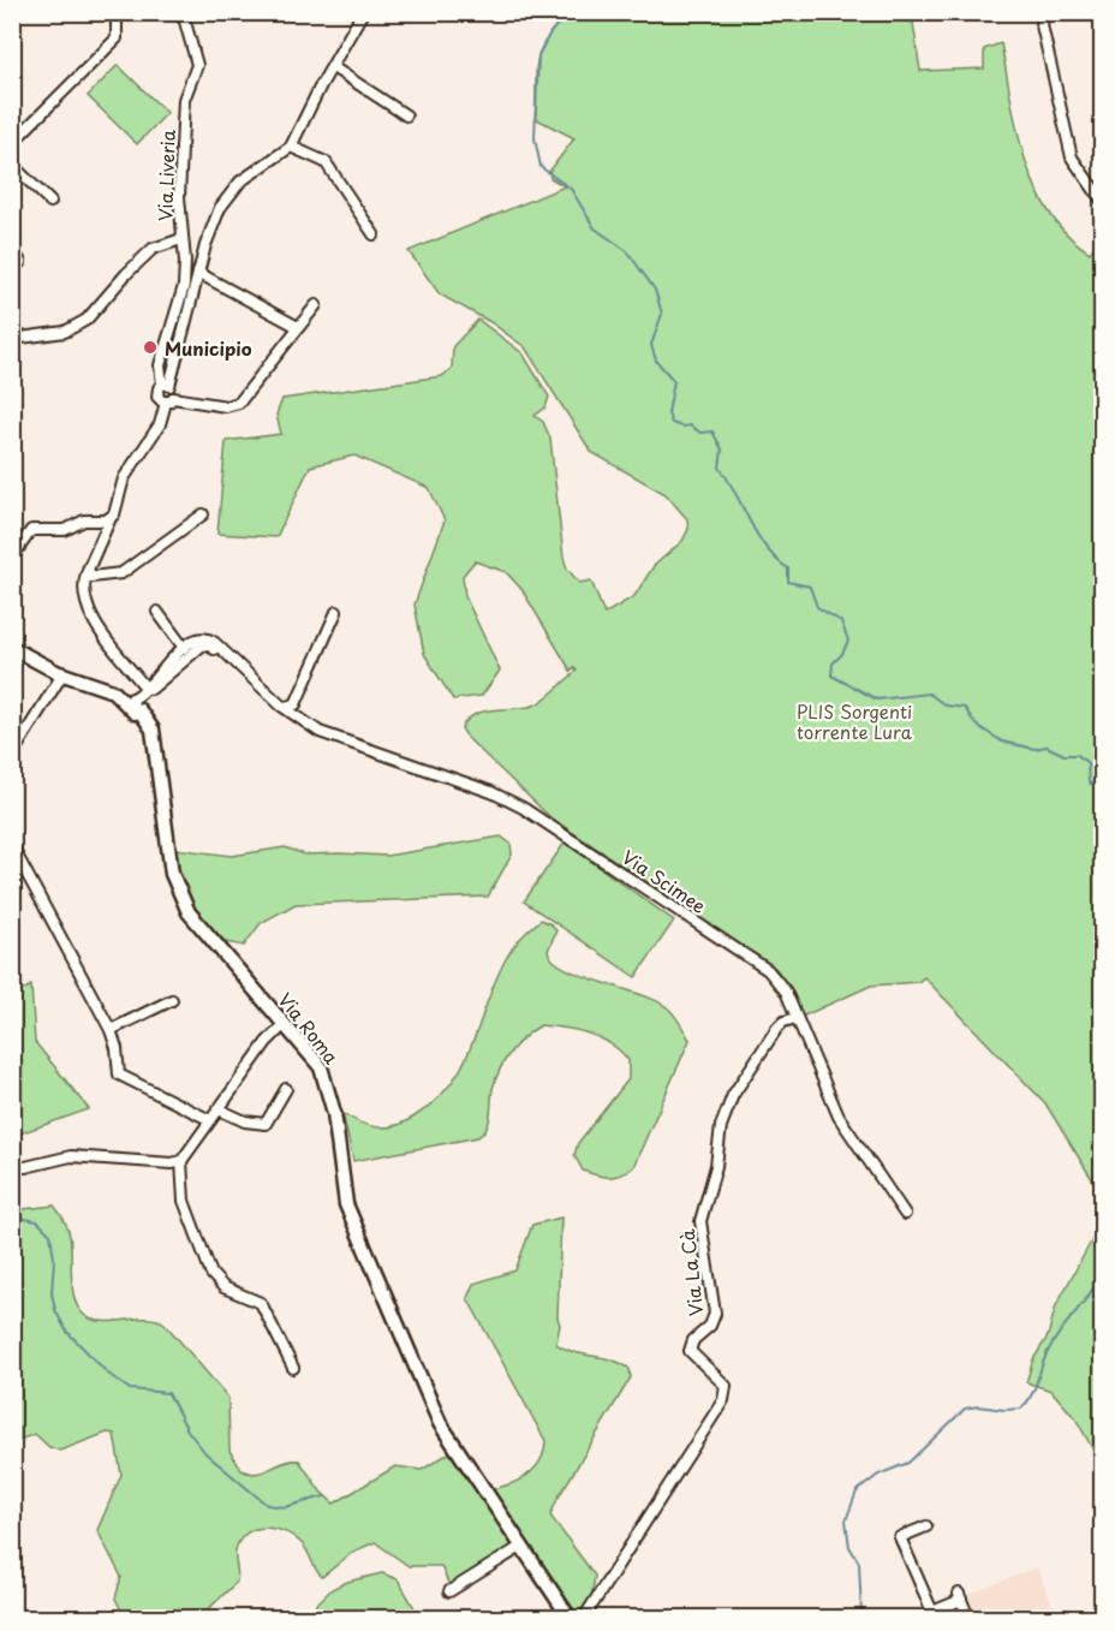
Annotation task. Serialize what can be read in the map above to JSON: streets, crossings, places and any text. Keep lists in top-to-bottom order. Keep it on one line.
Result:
{"streets":{"street":["Via Liveria","Via Scimee","Via Roma","Via La Cà"]},"crossings":[["Via Scimee","Via La Cà"]],"parks":["PLIS Sorgenti torrente Lura"],"places":["Municipio"]}
